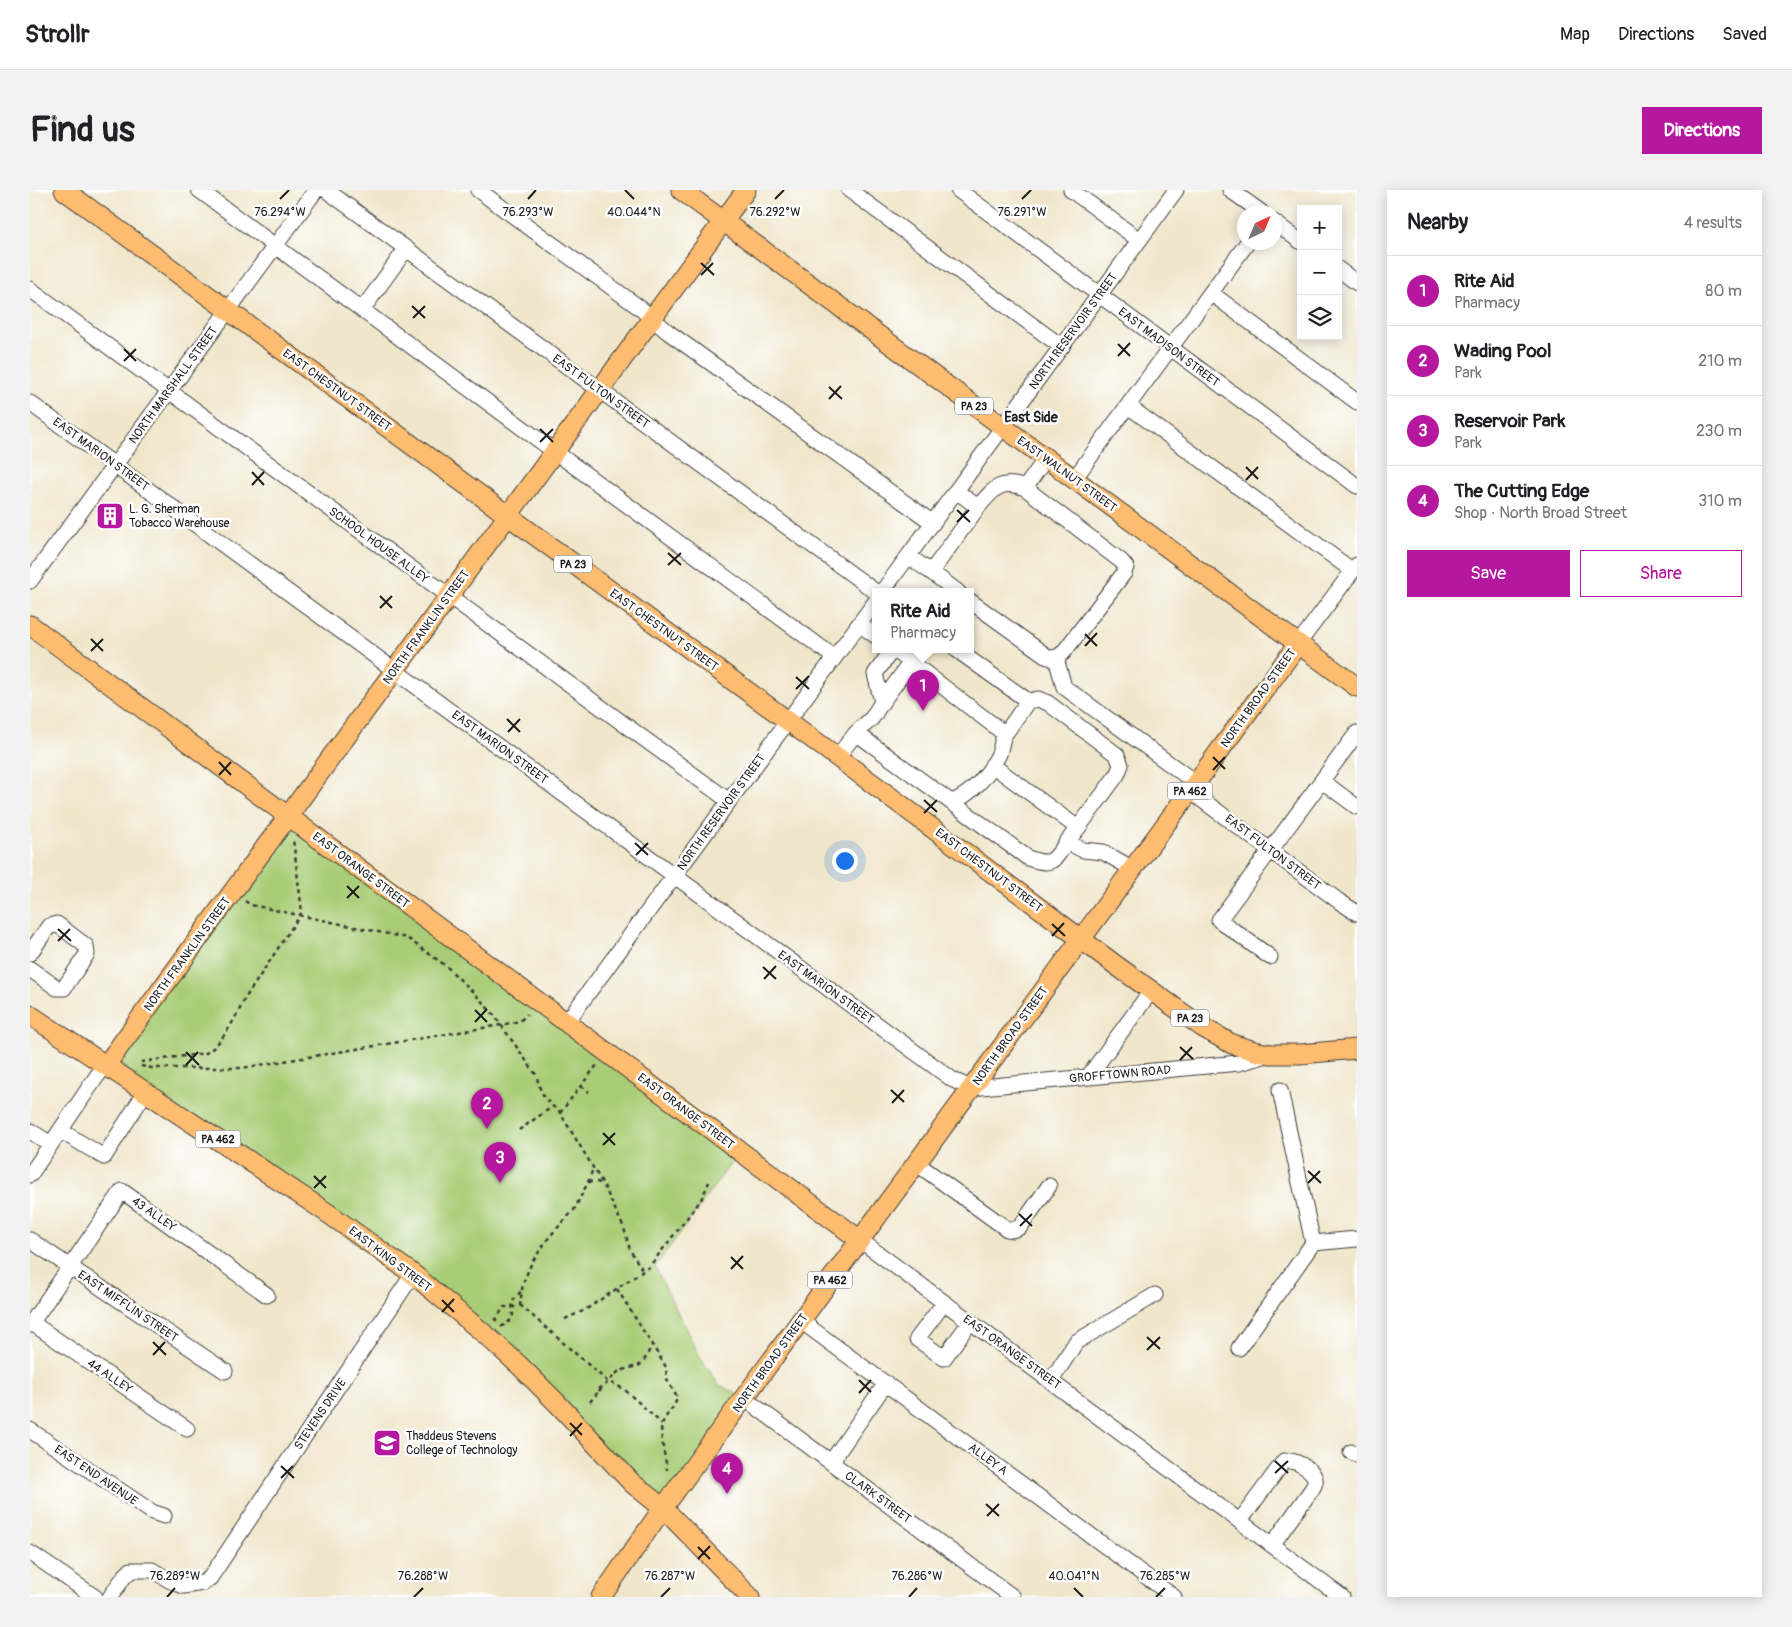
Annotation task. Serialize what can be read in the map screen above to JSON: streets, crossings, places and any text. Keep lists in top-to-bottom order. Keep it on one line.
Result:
{"streets":{"main road":["EAST CHESTNUT STREET","PA 23","EAST WALNUT STREET","NORTH FRANKLIN STREET","NORTH BROAD STREET","PA 462","EAST ORANGE STREET","GROFFTOWN ROAD","EAST KING STREET"],"street":["NORTH RESERVOIR STREET","EAST MADISON STREET","NORTH MARSHALL STREET","EAST FULTON STREET","EAST MARION STREET","SCHOOL HOUSE ALLEY","43 ALLEY","EAST MIFFLIN STREET","44 ALLEY","STEVENS DRIVE","ALLEY A","EAST END AVENUE","CLARK STREET"]},"crossings":[["NORTH RESERVOIR STREET","EAST MADISON STREET"],["NORTH RESERVOIR STREET","EAST CHESTNUT STREET"],["NORTH RESERVOIR STREET","EAST MARION STREET"],["NORTH RESERVOIR STREET","EAST WALNUT STREET"],["NORTH RESERVOIR STREET","SCHOOL HOUSE ALLEY"],["NORTH RESERVOIR STREET","EAST ORANGE STREET"],["NORTH MARSHALL STREET","EAST CHESTNUT STREET"],["NORTH MARSHALL STREET","EAST MARION STREET"],["NORTH MARSHALL STREET","SCHOOL HOUSE ALLEY"],["EAST CHESTNUT STREET","NORTH FRANKLIN STREET"],["EAST CHESTNUT STREET","NORTH BROAD STREET"],["EAST CHESTNUT STREET","GROFFTOWN ROAD"],["EAST FULTON STREET","NORTH FRANKLIN STREET"],["EAST FULTON STREET","NORTH BROAD STREET"],["EAST MARION STREET","NORTH FRANKLIN STREET"],["EAST MARION STREET","NORTH BROAD STREET"],["EAST MARION STREET","GROFFTOWN ROAD"],["EAST WALNUT STREET","NORTH FRANKLIN STREET"],["EAST WALNUT STREET","NORTH BROAD STREET"],["SCHOOL HOUSE ALLEY","NORTH FRANKLIN STREET"],["NORTH FRANKLIN STREET","EAST ORANGE STREET"],["NORTH FRANKLIN STREET","EAST KING STREET"],["NORTH BROAD STREET","EAST ORANGE STREET"],["NORTH BROAD STREET","GROFFTOWN ROAD"],["NORTH BROAD STREET","EAST KING STREET"],["NORTH BROAD STREET","ALLEY A"],["NORTH BROAD STREET","CLARK STREET"],["43 ALLEY","EAST MIFFLIN STREET"],["43 ALLEY","44 ALLEY"],["EAST KING STREET","STEVENS DRIVE"]],"districts":["East Side"],"places":{"building":["L. G. Sherman Tobacco Warehouse"],"school or university":["Thaddeus Stevens College of Technology"]},"north":"top right","page":{"header":"Strollr","nav":["Map","Directions","Saved"],"buttons":["Directions",["Save","Share"]],"title":"Find us","heading":["Nearby","4 results"],"map_buttons":["+","−"],"list":[{"mark":"1","name":"Rite Aid","note":"Pharmacy","value":"80 m"},{"mark":"2","name":"Wading Pool","note":"Park","value":"210 m"},{"mark":"3","name":"Reservoir Park","note":"Park","value":"230 m"},{"mark":"4","name":"The Cutting Edge","note":"Shop · North Broad Street","value":"310 m"}],"popup":["Rite Aid","Pharmacy"],"pins":["1","2","3","4"]},"coordinates":["40.044°N","76.294°W","76.293°W","76.292°W","76.291°W","76.289°W","76.288°W","76.287°W","76.286°W","76.285°W","40.041°N"]}
